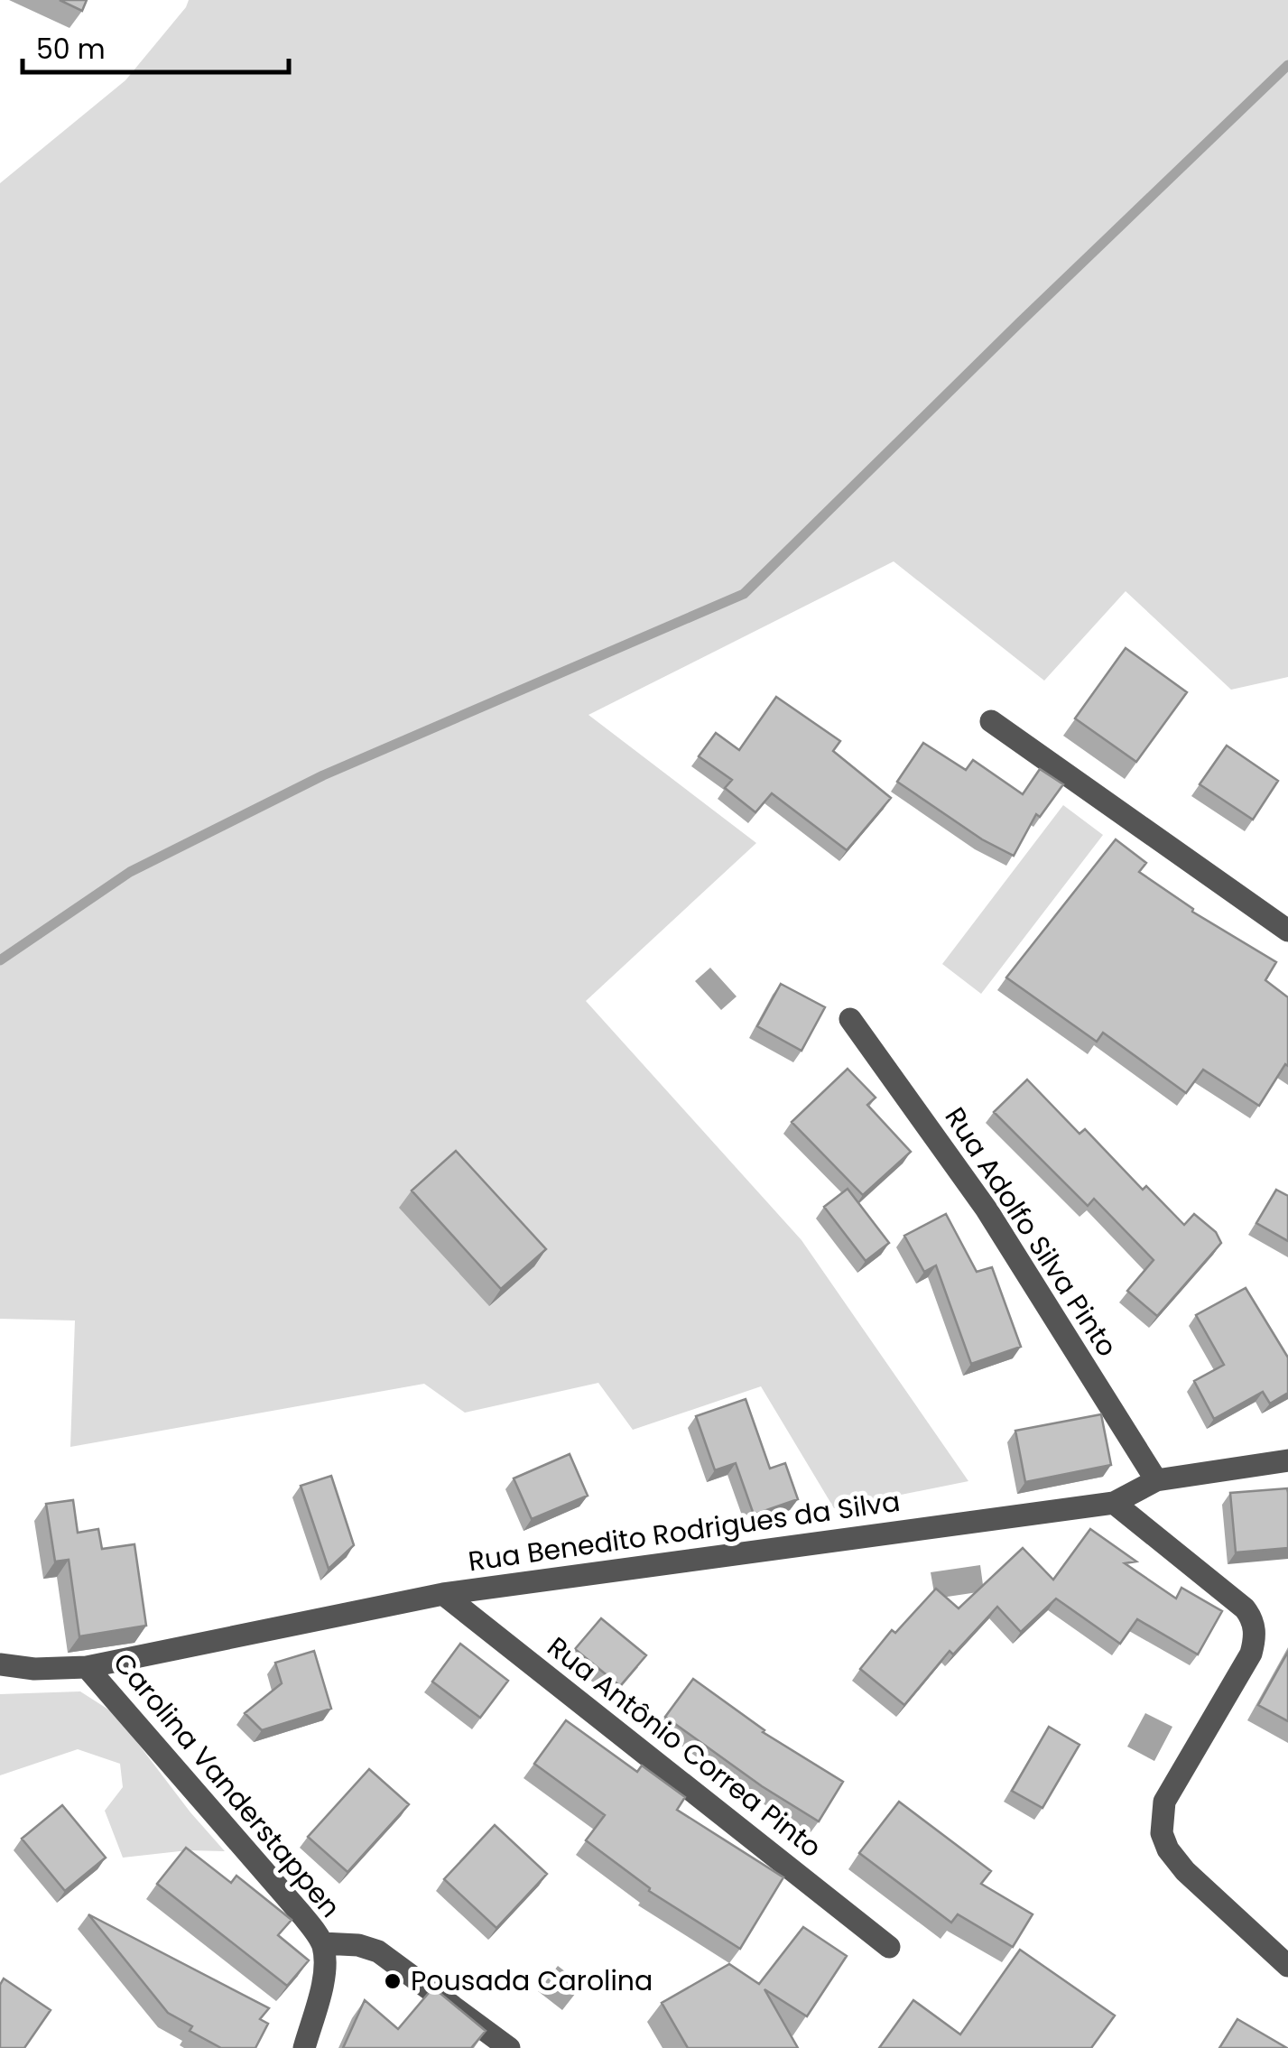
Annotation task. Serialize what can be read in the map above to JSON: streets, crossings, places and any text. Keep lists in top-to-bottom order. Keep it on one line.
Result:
{"streets":{"street":["Rua Adolfo Silva Pinto","Rua Benedito Rodrigues da Silva","Rua Antônio Correa Pinto","Carolina Vanderstappen"]},"crossings":[["Rua Adolfo Silva Pinto","Rua Benedito Rodrigues da Silva"],["Rua Benedito Rodrigues da Silva","Rua Antônio Correa Pinto"],["Rua Benedito Rodrigues da Silva","Carolina Vanderstappen"]],"places":["Pousada Carolina"],"scale_bar":"50 m"}
